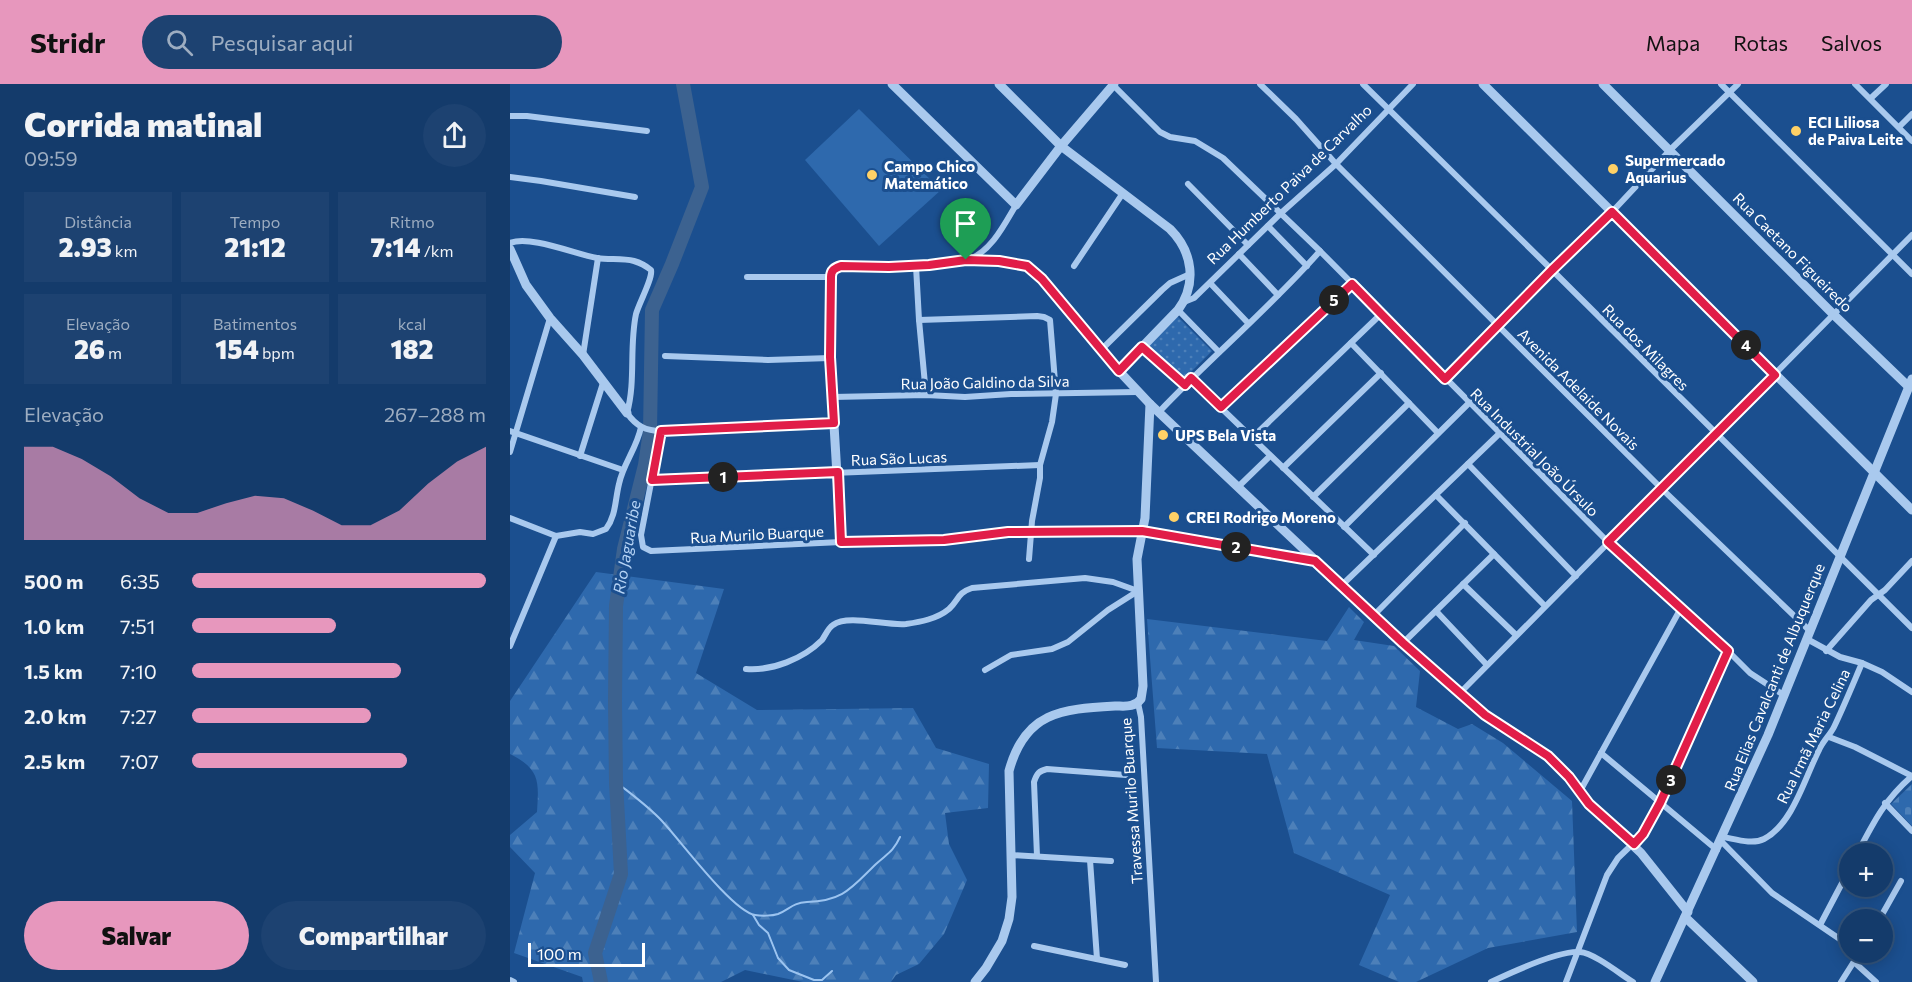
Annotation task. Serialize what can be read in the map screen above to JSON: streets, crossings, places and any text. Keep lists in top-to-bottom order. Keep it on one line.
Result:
{"streets":{"street":["Rua Humberto Paiva de Carvalho","Rua Caetano Figueiredo","Rua dos Milagres","Rua João Galdino da Silva","Avenida Adelaide Novais","Rua Industrial João Úrsulo","Rua São Lucas","Rua Murilo Buarque","Rua Elias Cavalcanti de Albuquerque","Rua Irmã Maria Celina","Travessa Murilo Buarque"]},"crossings":[["Rua Humberto Paiva de Carvalho","Rua dos Milagres"],["Rua Humberto Paiva de Carvalho","Avenida Adelaide Novais"],["Rua Humberto Paiva de Carvalho","Rua Industrial João Úrsulo"],["Rua Caetano Figueiredo","Rua Elias Cavalcanti de Albuquerque"],["Rua dos Milagres","Rua Elias Cavalcanti de Albuquerque"],["Avenida Adelaide Novais","Rua Elias Cavalcanti de Albuquerque"],["Avenida Adelaide Novais","Rua Irmã Maria Celina"],["Rua Industrial João Úrsulo","Rua Elias Cavalcanti de Albuquerque"],["Rua São Lucas","Rua Murilo Buarque"],["Rua Murilo Buarque","Travessa Murilo Buarque"],["Rua Elias Cavalcanti de Albuquerque","Rua Irmã Maria Celina"]],"water":["Rio Jaguaribe"],"places":["ECI Liliosa de Paiva Leite","Supermercado Aquarius","Campo Chico Matemático","UPS Bela Vista","CREI Rodrigo Moreno"],"scale_bar":"100 m","page":{"header":"Stridr","search":"Pesquisar aqui","nav":["Mapa","Rotas","Salvos"],"heading":["Corrida matinal","09:59"],"stats":[["Distância","2.93 km"],["Tempo","21:12"],["Ritmo","7:14 /km"],["Elevação","26 m"],["Batimentos","154 bpm"],["kcal","182"]],"pins":["5","4","1","2","3"],"chart":["Elevação","267–288 m"],"list":[{"name":"500 m","note":"6:35"},{"name":"1.0 km","note":"7:51"},{"name":"1.5 km","note":"7:10"},{"name":"2.0 km","note":"7:27"},{"name":"2.5 km","note":"7:07"}],"map_buttons":["+","−"],"buttons":["Salvar","Compartilhar"],"scale":"100 m"}}
